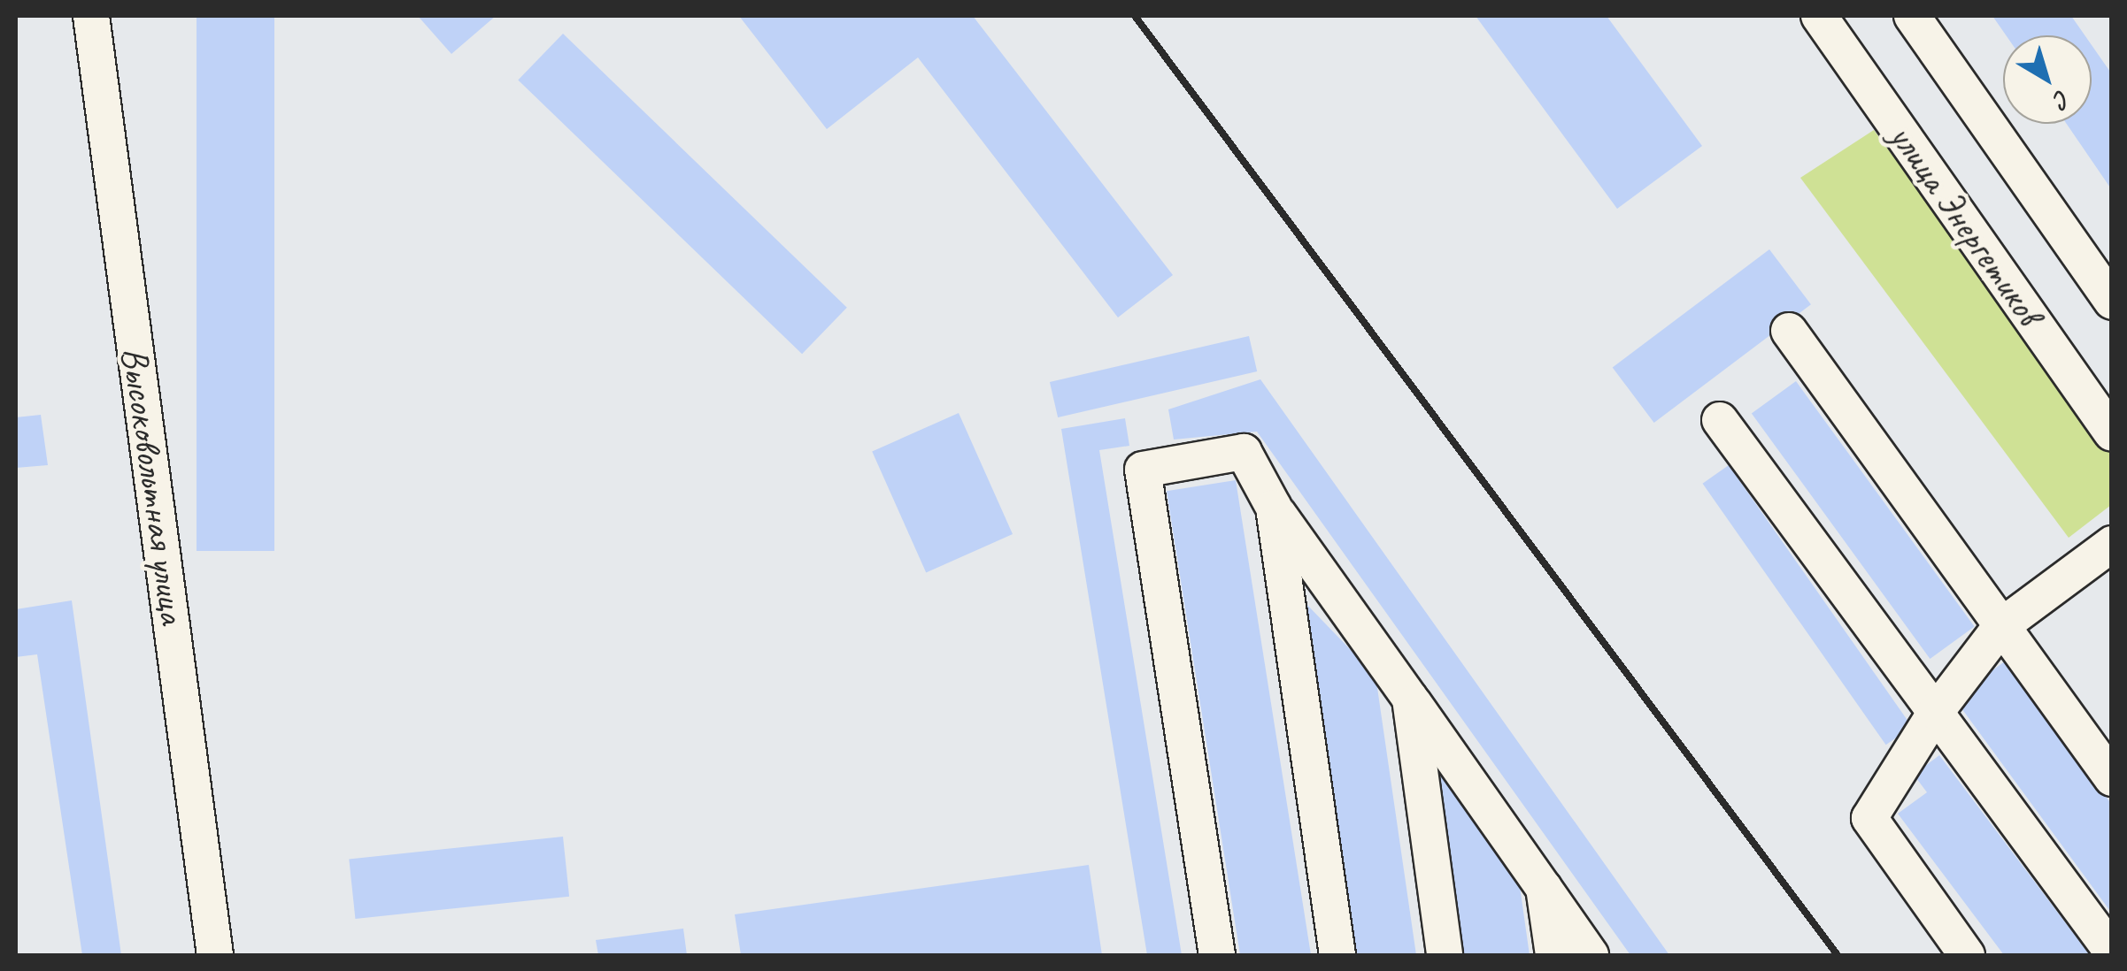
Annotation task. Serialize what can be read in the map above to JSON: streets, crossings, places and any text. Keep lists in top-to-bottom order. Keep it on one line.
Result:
{"streets":{"street":["улица Энергетиков","Высоковольтная улица"]},"north":"bottom right"}
